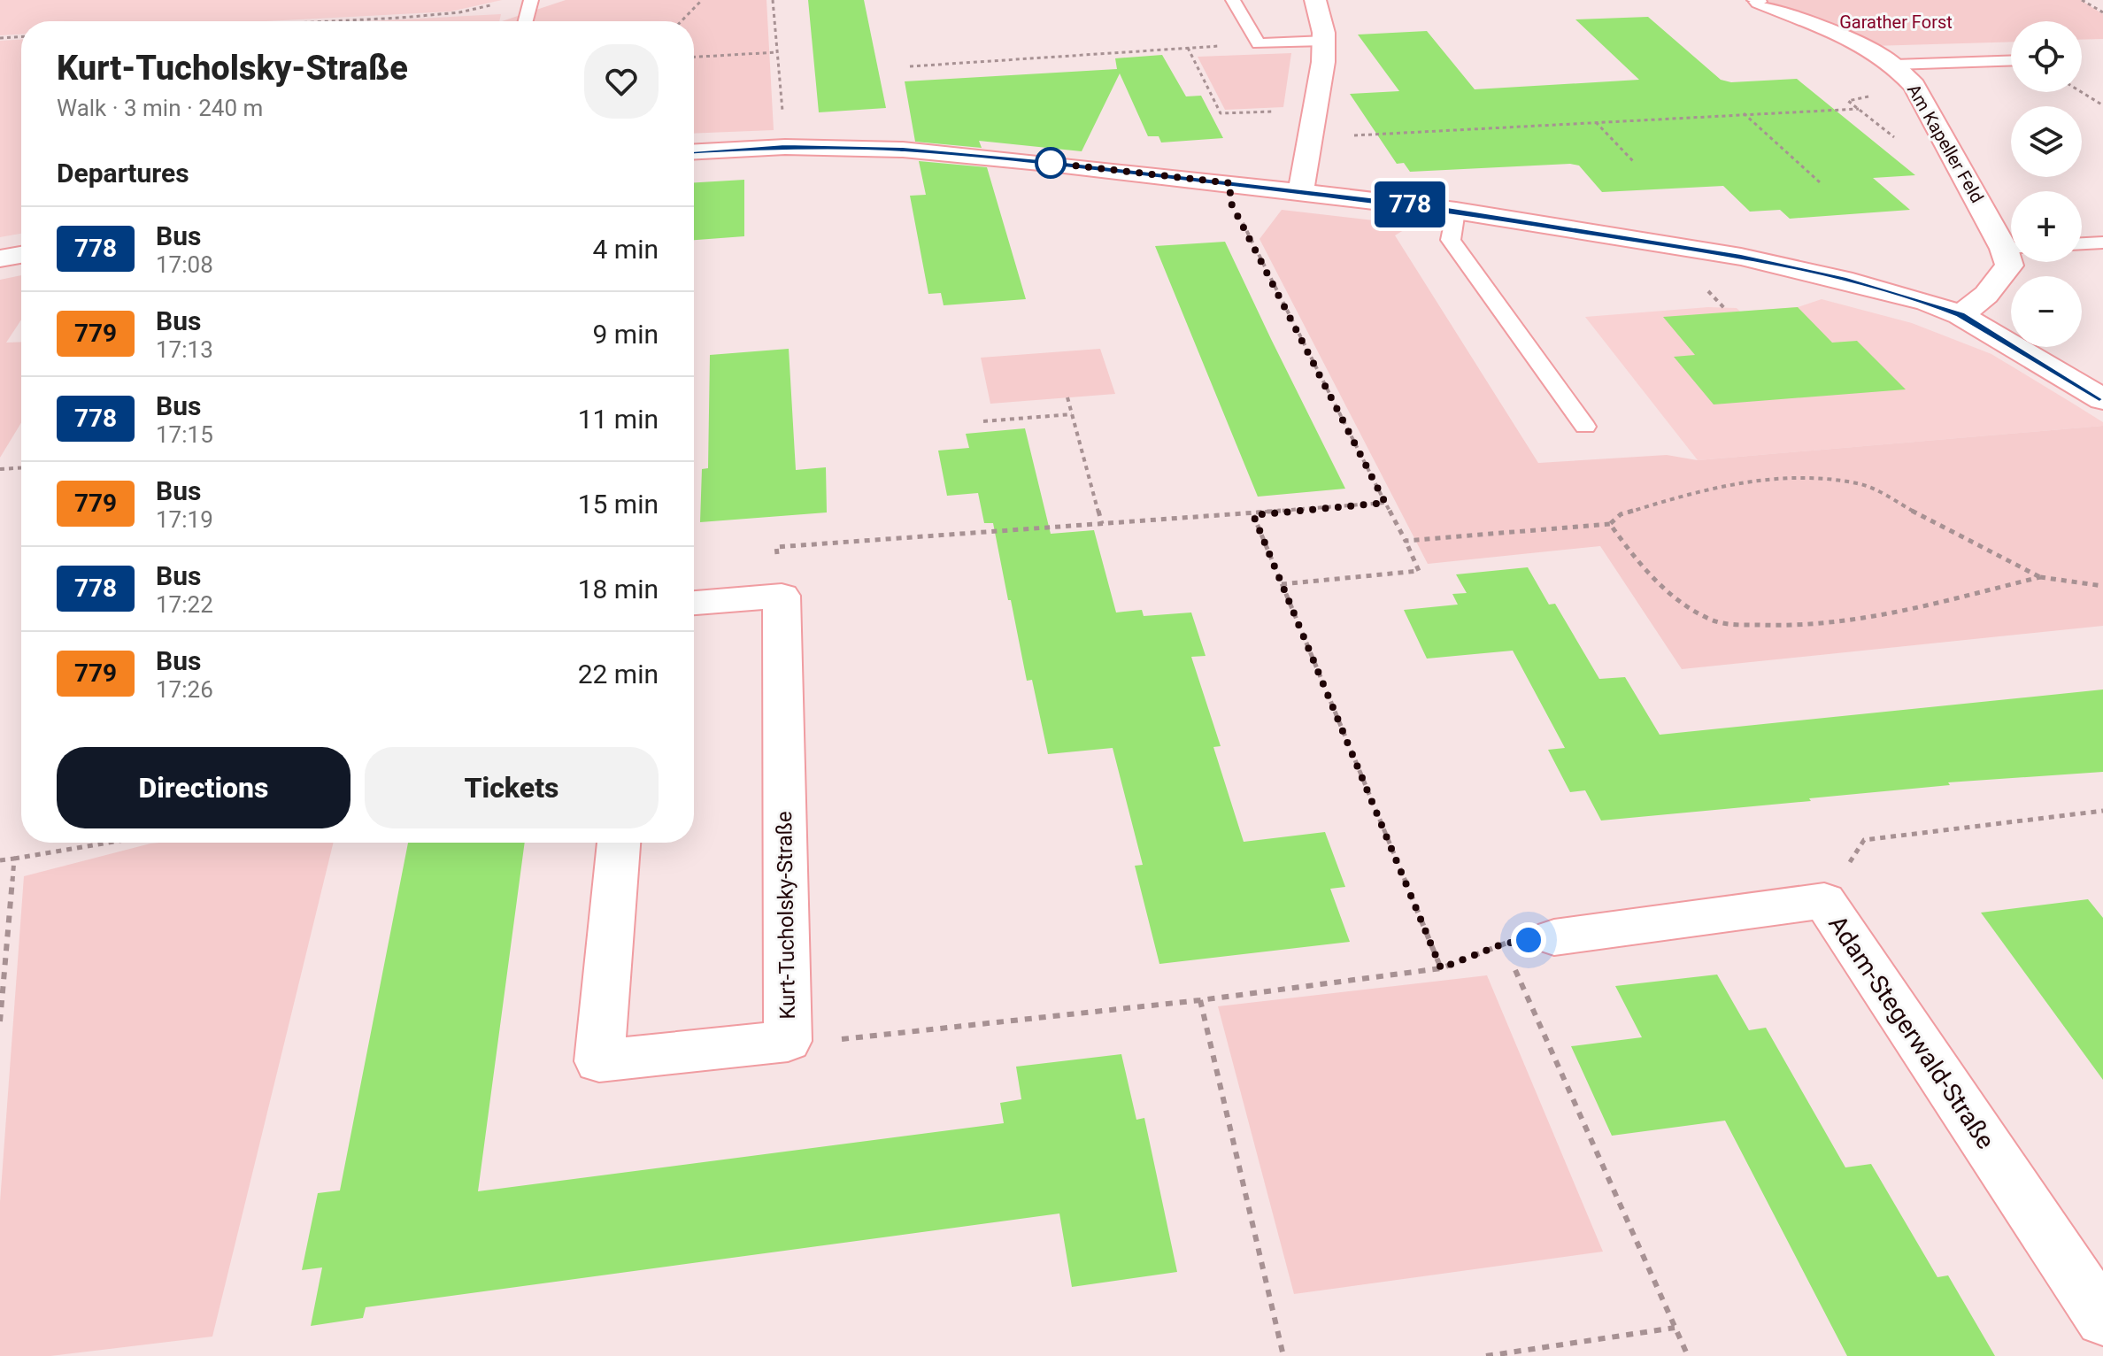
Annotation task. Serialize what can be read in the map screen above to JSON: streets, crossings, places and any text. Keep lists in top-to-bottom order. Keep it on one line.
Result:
{"streets":{"street":["Am Kapeller Feld","Kurt-Tucholsky-Straße","Adam-Stegerwald-Straße"]},"parks":["Garather Forst"],"lines":["bus line 778"],"page":{"on_map":"778","map_buttons":["+","−"],"heading":[["Kurt-Tucholsky-Straße","Walk · 3 min · 240 m"],"Departures"],"list":[{"mark":"778","name":"Bus","note":"17:08","value":"4 min"},{"mark":"779","name":"Bus","note":"17:13","value":"9 min"},{"mark":"778","name":"Bus","note":"17:15","value":"11 min"},{"mark":"779","name":"Bus","note":"17:19","value":"15 min"},{"mark":"778","name":"Bus","note":"17:22","value":"18 min"},{"mark":"779","name":"Bus","note":"17:26","value":"22 min"}],"buttons":["Directions","Tickets"]}}
